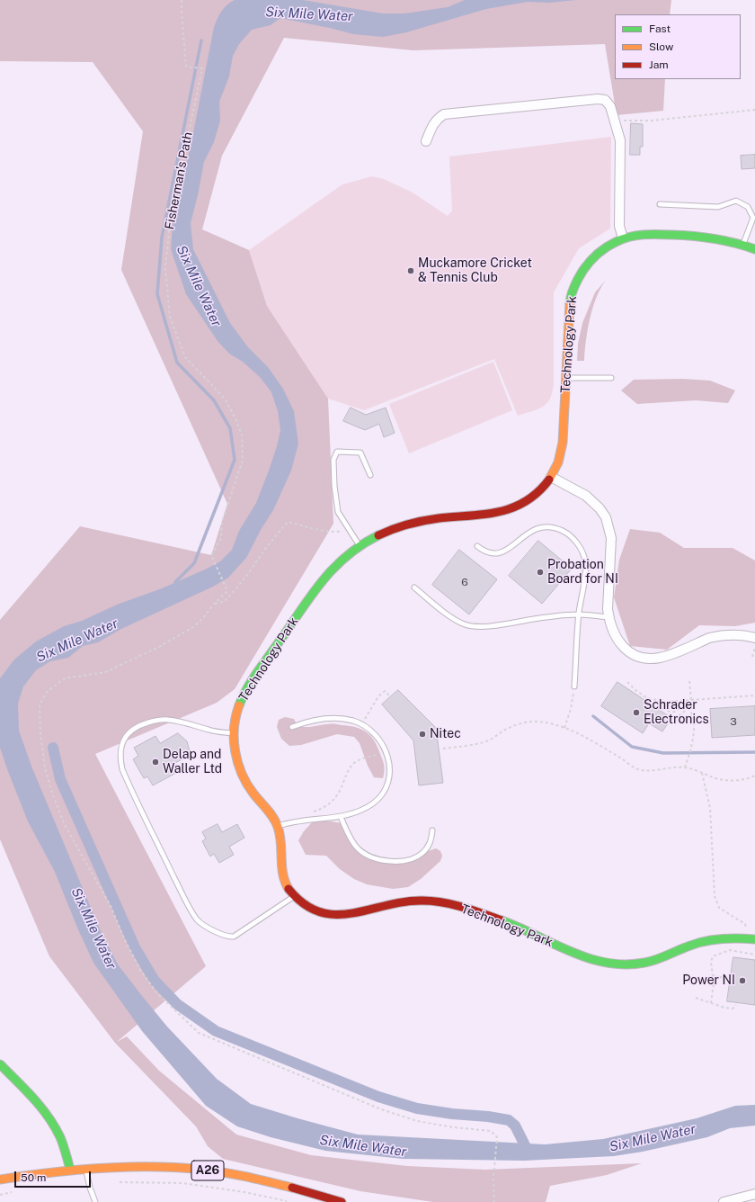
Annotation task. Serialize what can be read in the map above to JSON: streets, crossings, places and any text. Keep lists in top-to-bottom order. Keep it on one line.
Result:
{"streets":{"main road":["Technology Park","A26"],"path":["Fisherman's Path"]},"water":["Six Mile Water"],"places":["Muckamore Cricket & Tennis Club","Probation Board for NI","Schrader Electronics","Nitec","Delap and Waller Ltd","Power NI"],"house_numbers":["6","3"],"legend":["Fast","Slow","Jam"],"scale_bar":"50 m"}
